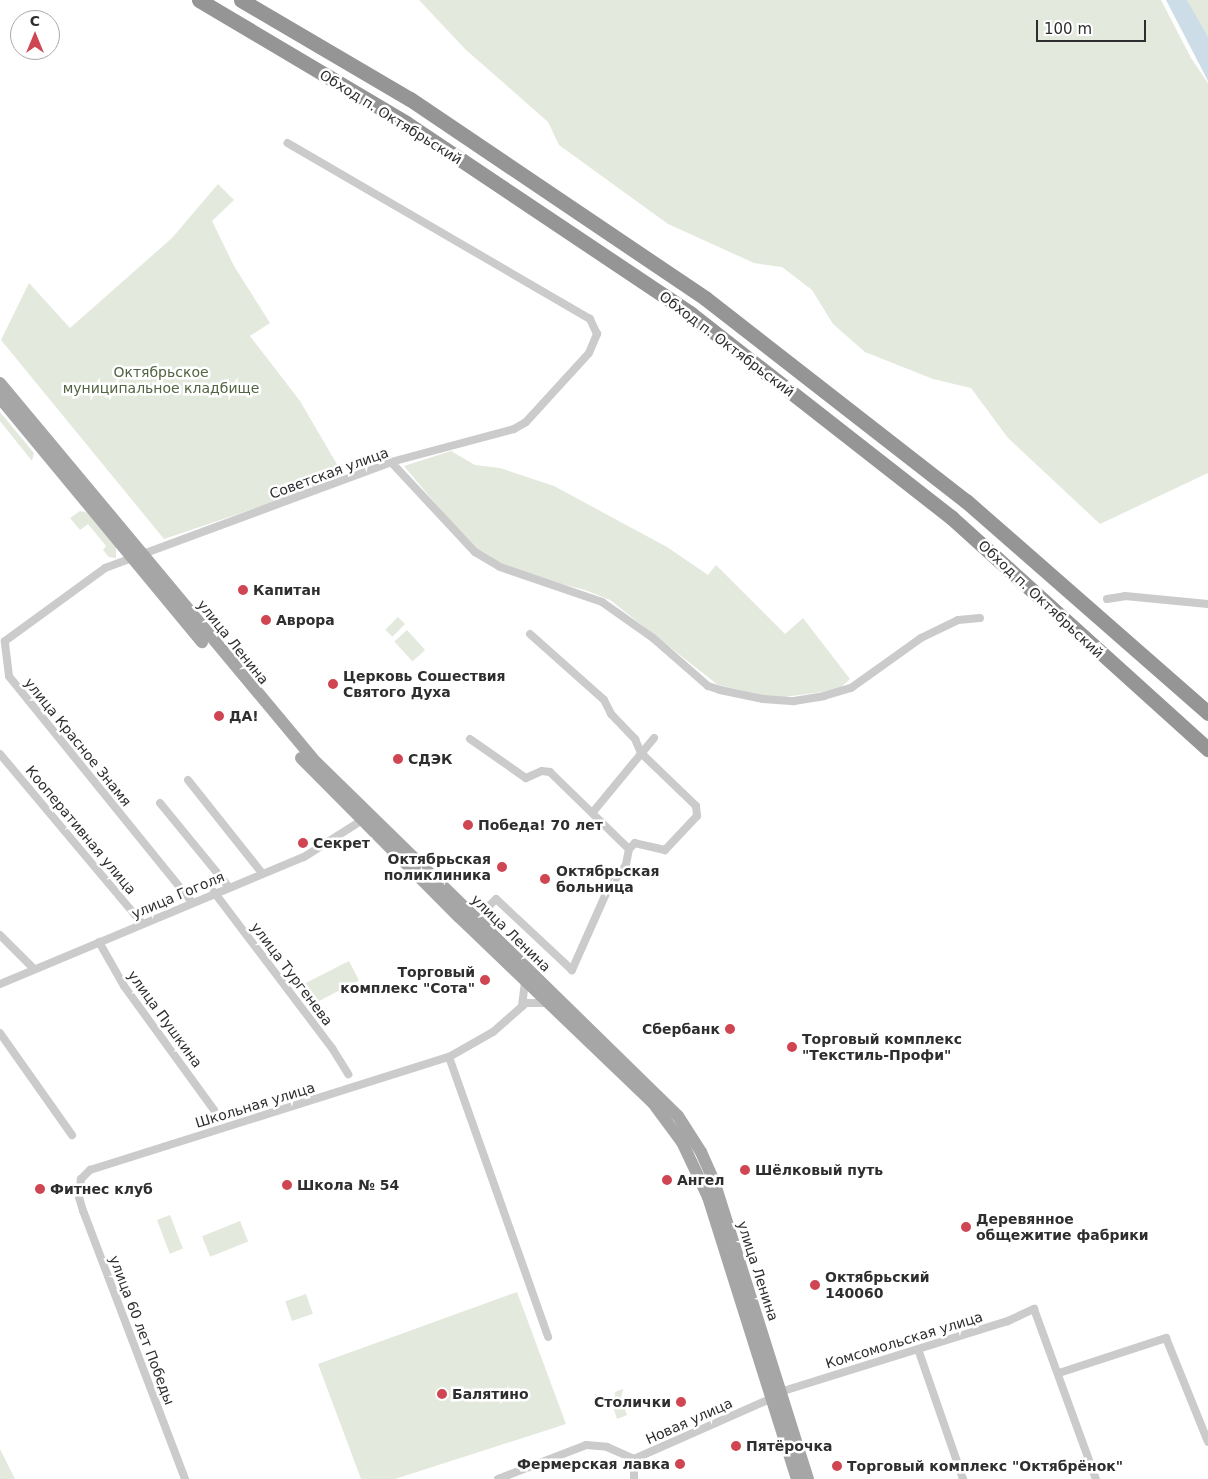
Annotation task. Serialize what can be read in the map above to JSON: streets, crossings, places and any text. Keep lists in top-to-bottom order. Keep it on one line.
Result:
{"streets":{"highway":["Обход п. Октябрьский"],"main road":["улица Ленина"],"street":["Советская улица","улица Красное Знамя","Кооперативная улица","улица Гоголя","улица Тургенева","улица Пушкина","Школьная улица","улица 60 лет Победы","Комсомольская улица","Новая улица"]},"crossings":[["Советская улица","улица Ленина"],["Советская улица","улица Красное Знамя"],["улица Ленина","улица Красное Знамя"],["улица Ленина","улица Гоголя"],["улица Ленина","Комсомольская улица"],["улица Ленина","Новая улица"],["улица Красное Знамя","улица Гоголя"],["Кооперативная улица","улица Гоголя"],["улица Гоголя","улица Тургенева"],["улица Гоголя","улица Пушкина"],["Школьная улица","улица 60 лет Победы"],["Комсомольская улица","Новая улица"]],"parks":["Октябрьское муниципальное кладбище"],"places":["Капитан","Аврора","Церковь Сошествия Святого Духа","ДА!","СДЭК","Победа! 70 лет","Секрет","Октябрьская поликлиника","Октябрьская больница","Торговый комплекс \"Сота\"","Сбербанк","Торговый комплекс \"Текстиль-Профи\"","Шёлковый путь","Ангел","Школа № 54","Фитнес клуб","Деревянное общежитие фабрики","Октябрьский 140060","Балятино","Столички","Пятёрочка","Фермерская лавка","Торговый комплекс \"Октябрёнок\""],"scale_bar":"100 m","north":"top"}
